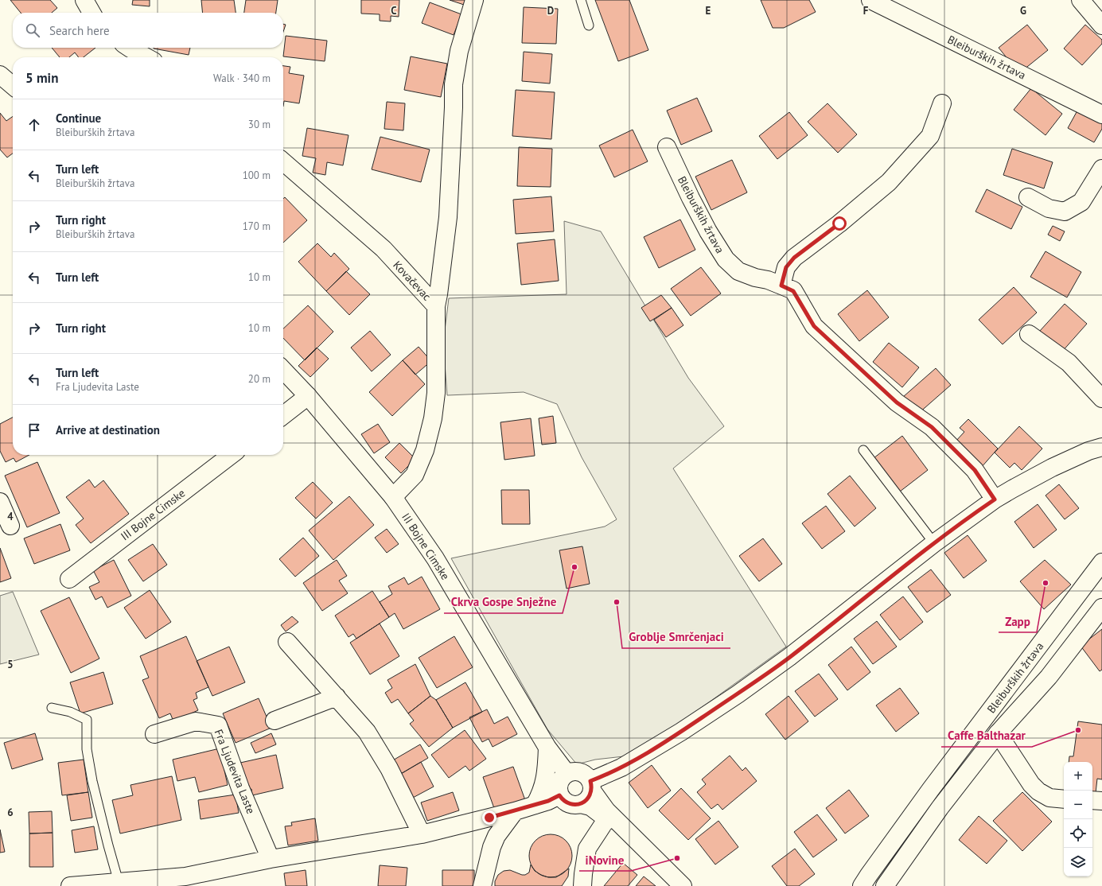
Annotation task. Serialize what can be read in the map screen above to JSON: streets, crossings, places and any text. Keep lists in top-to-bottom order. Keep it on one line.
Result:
{"streets":{"street":["Bleiburških žrtava","Kovačevac","III Bojne Cimske","Fra Ljudevita Laste"]},"crossings":[["Kovačevac","III Bojne Cimske"]],"places":["Ckrva Gospe Snježne","Zapp","Groblje Smrčenjaci","Caffe Balthazar","iNovine"],"page":{"search":"Search here","heading":["5 min","Walk · 340 m"],"list":[["Continue","Bleiburških žrtava","30 m"],["Turn left","Bleiburških žrtava","100 m"],["Turn right","Bleiburških žrtava","170 m"],["Turn left","10 m"],["Turn right","10 m"],["Turn left","Fra Ljudevita Laste","20 m"],"Arrive at destination"],"map_buttons":["+","−"]},"grid":{"columns":["C","D","E","F","G"],"rows":["4","5","6"]}}
